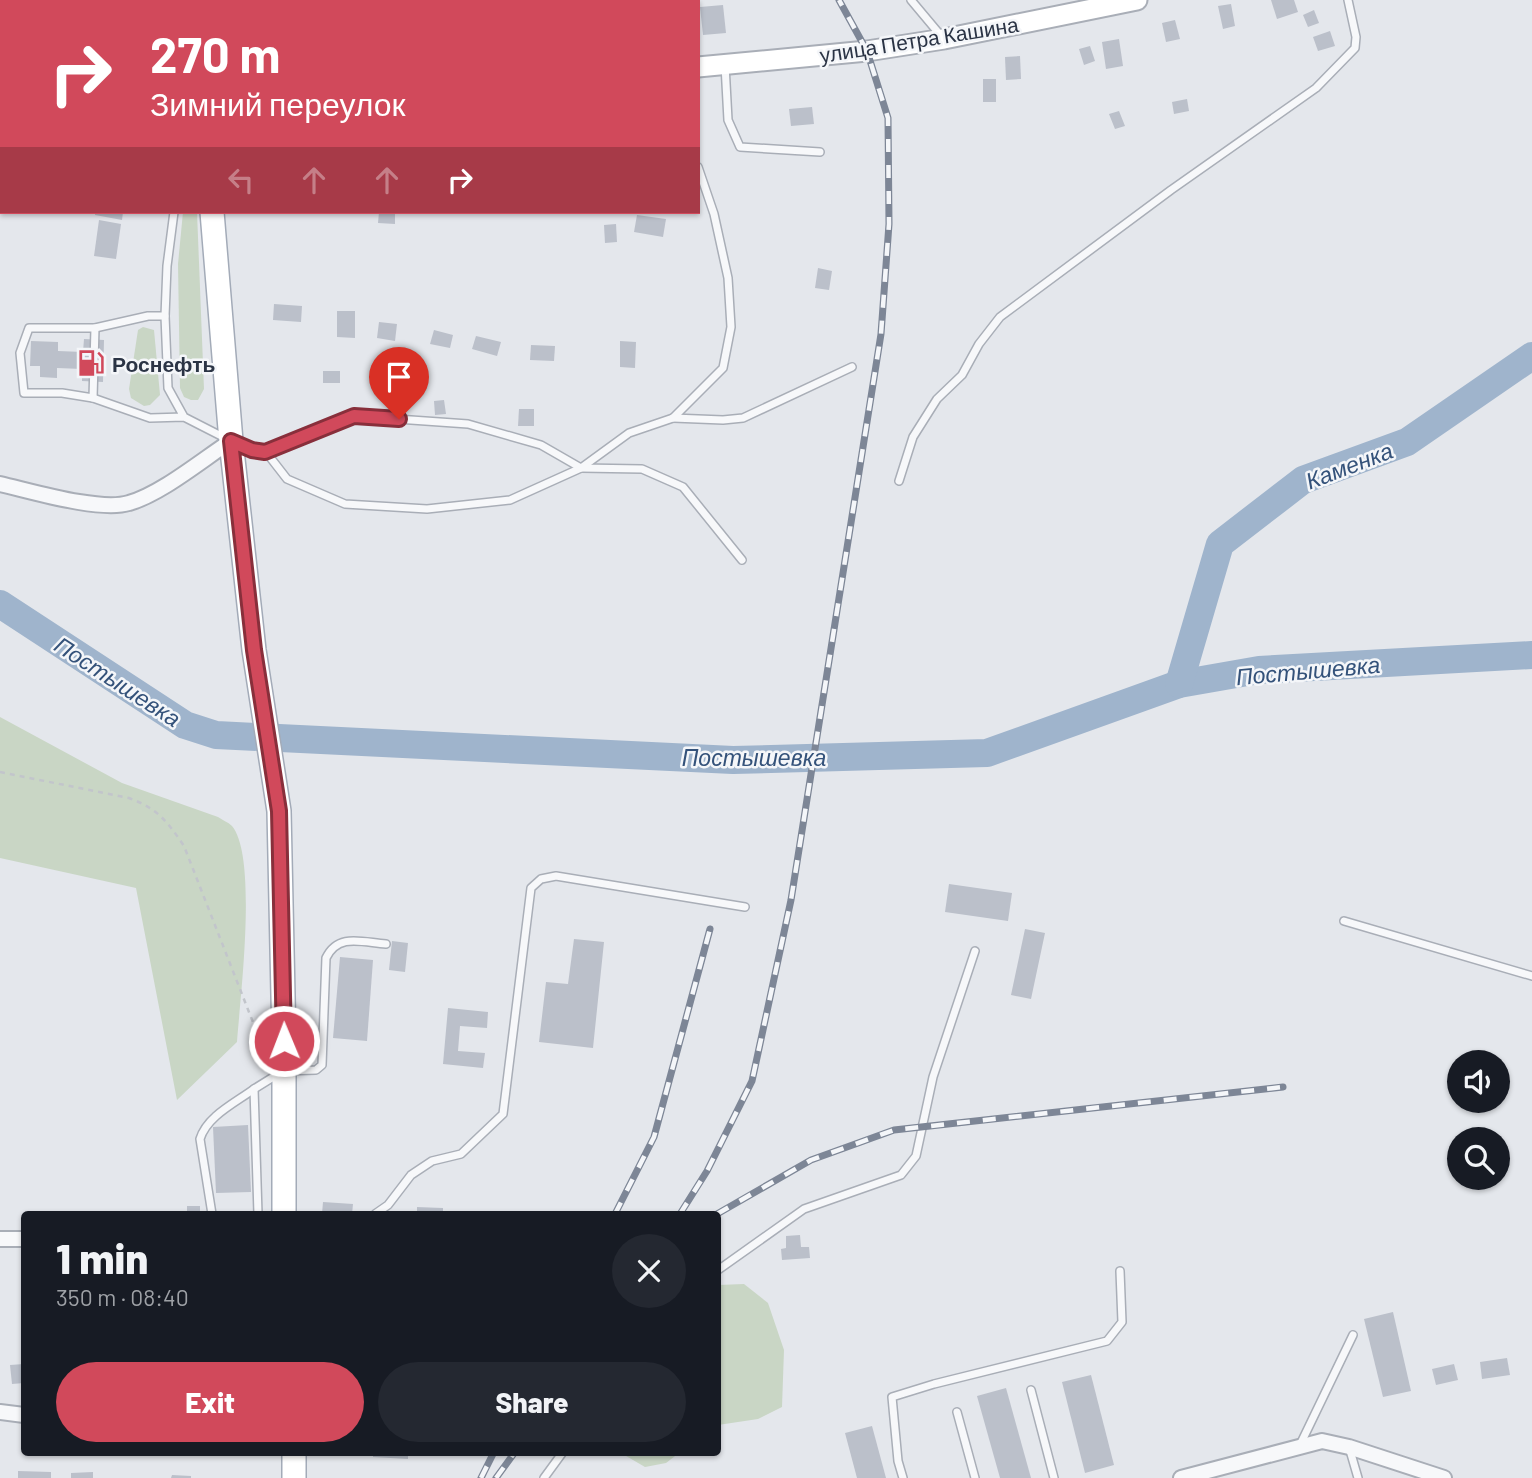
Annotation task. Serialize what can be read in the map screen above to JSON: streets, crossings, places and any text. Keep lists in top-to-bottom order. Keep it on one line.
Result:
{"streets":{"main road":["улица Петра Кашина"]},"water":["Каменка","Постышевка"],"places":{"fuel station":["Роснефть"]},"page":{"turn":["270 m","Зимний переулок"],"heading":["1 min","350 m · 08:40"],"buttons":["Exit","Share"]}}
